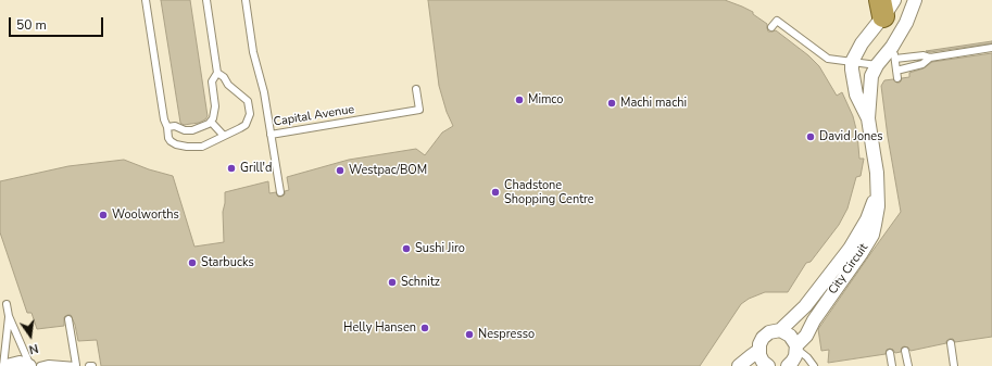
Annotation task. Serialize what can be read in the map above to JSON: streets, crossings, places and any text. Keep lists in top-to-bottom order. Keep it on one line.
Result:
{"streets":{"street":["City Circuit"],"lane":["Capital Avenue"]},"places":["Mimco","Machi machi","David Jones","Grill'd","Westpac/BOM","Chadstone Shopping Centre","Woolworths","Sushi Jiro","Starbucks","Schnitz","Helly Hansen","Nespresso"],"scale_bar":"50 m","north":"bottom"}
